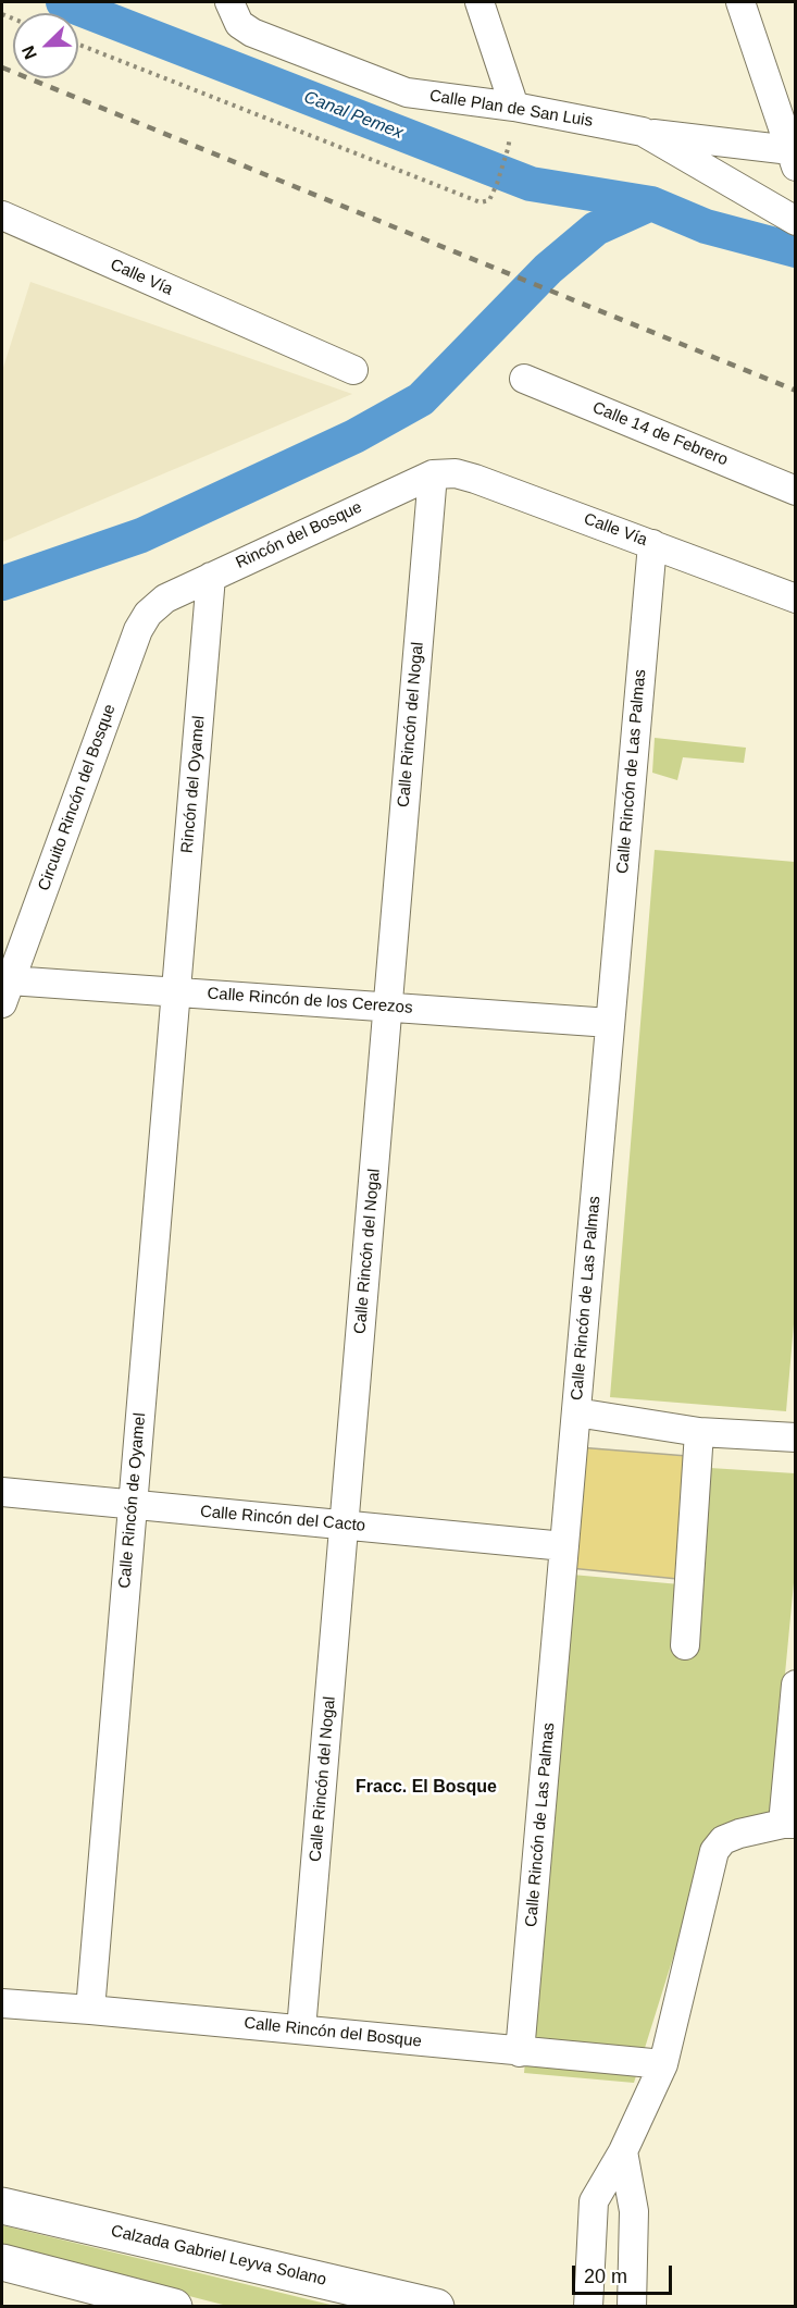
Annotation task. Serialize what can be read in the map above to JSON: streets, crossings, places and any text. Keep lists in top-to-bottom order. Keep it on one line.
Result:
{"streets":{"main road":["Calzada Gabriel Leyva Solano"],"street":["Calle Plan de San Luis","Calle Vía","Calle 14 de Febrero","Rincón del Bosque","Calle Rincón del Nogal","Calle Rincón de Las Palmas","Rincón del Oyamel","Circuito Rincón del Bosque","Calle Rincón de los Cerezos","Calle Rincón de Oyamel","Calle Rincón del Cacto","Calle Rincón del Bosque"]},"crossings":[["Calle Vía","Rincón del Bosque"],["Calle Vía","Calle Rincón del Nogal"],["Calle Vía","Calle Rincón de Las Palmas"],["Rincón del Bosque","Calle Rincón del Nogal"],["Rincón del Bosque","Rincón del Oyamel"],["Rincón del Bosque","Circuito Rincón del Bosque"],["Calle Rincón del Nogal","Calle Rincón de los Cerezos"],["Calle Rincón del Nogal","Calle Rincón del Cacto"],["Calle Rincón del Nogal","Calle Rincón del Bosque"],["Calle Rincón de Las Palmas","Calle Rincón de los Cerezos"],["Calle Rincón de Las Palmas","Calle Rincón del Cacto"],["Calle Rincón de Las Palmas","Calle Rincón del Bosque"],["Rincón del Oyamel","Calle Rincón de los Cerezos"],["Rincón del Oyamel","Calle Rincón de Oyamel"],["Circuito Rincón del Bosque","Calle Rincón de los Cerezos"],["Calle Rincón de los Cerezos","Calle Rincón de Oyamel"],["Calle Rincón de Oyamel","Calle Rincón del Cacto"],["Calle Rincón de Oyamel","Calle Rincón del Bosque"]],"districts":["Fracc. El Bosque"],"water":["Canal Pemex"],"scale_bar":"20 m","north":"bottom left"}
